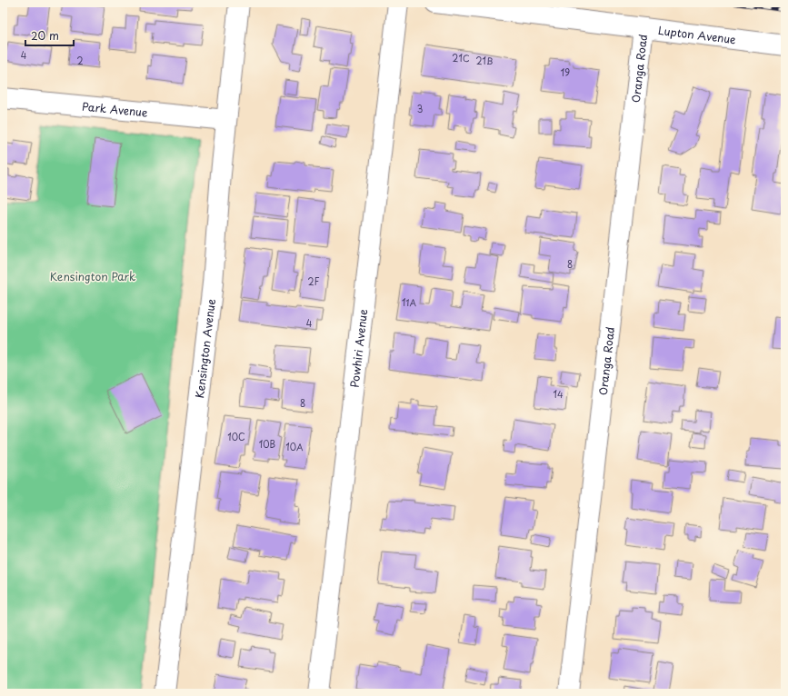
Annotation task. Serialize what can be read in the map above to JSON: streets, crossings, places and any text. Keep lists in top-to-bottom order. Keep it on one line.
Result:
{"streets":{"street":["Lupton Avenue","Oranga Road","Park Avenue","Kensington Avenue","Powhiri Avenue"]},"crossings":[["Lupton Avenue","Oranga Road"],["Park Avenue","Kensington Avenue"]],"parks":["Kensington Park"],"house_numbers":["4","21C","2","21B","19","3","8","2F","11A","4","14","8","10C","10B","10A"],"scale_bar":"20 m"}
